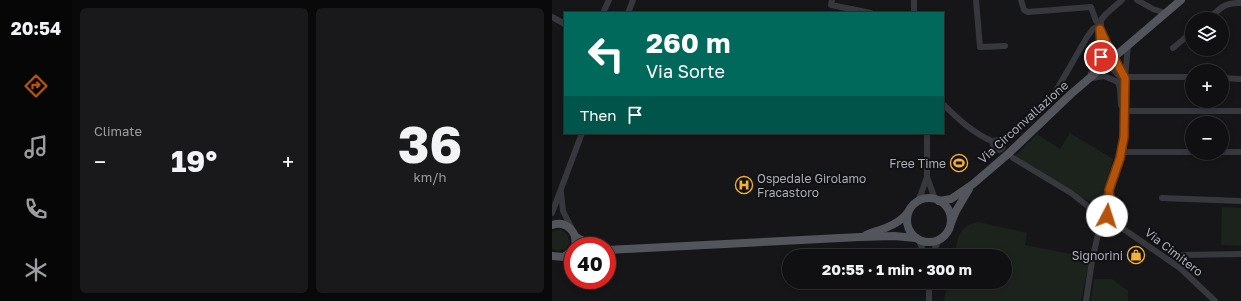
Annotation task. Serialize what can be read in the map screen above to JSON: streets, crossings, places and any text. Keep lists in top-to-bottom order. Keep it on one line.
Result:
{"streets":{"main road":["Via Circonvallazione"],"street":["Via Cimitero"]},"places":{"sports":["Free Time"],"hospital":["Ospedale Girolamo Fracastoro"],"shop":["Signorini"]},"page":{"tabs":"20:54","tile":["Climate",["36","km/h"]],"map_buttons":["+","−"],"turn":["260 m","Via Sorte"],"then":"Then","heat":["−","19°","+"],"limit":"40","trip":"20:55 · 1 min · 300 m"}}
